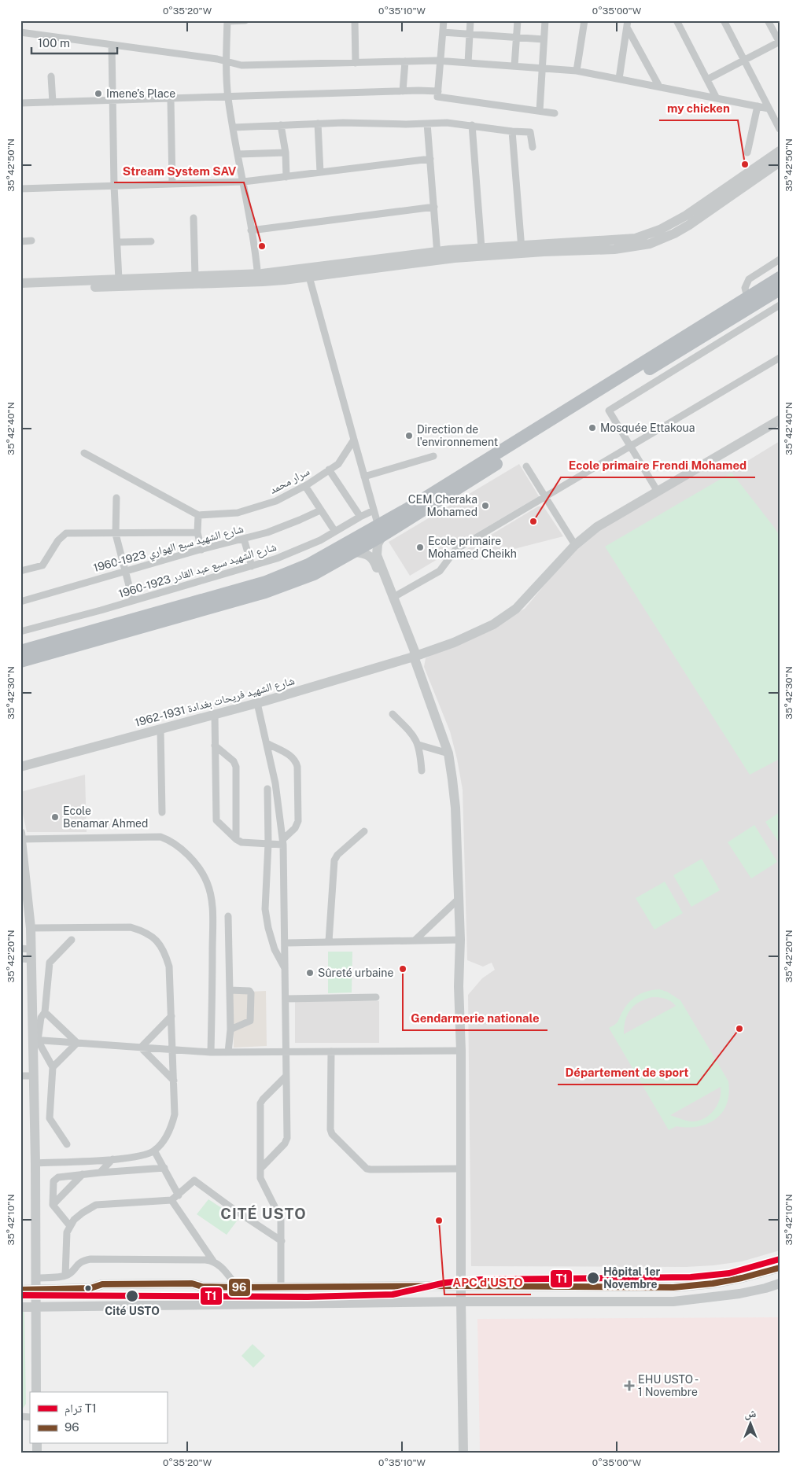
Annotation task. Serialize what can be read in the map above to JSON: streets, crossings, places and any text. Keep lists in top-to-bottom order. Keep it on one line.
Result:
{"streets":{"main road":["شارع الشهيد فريحات بغدادة 1931-1962"],"street":["سرار محمد","شارع الشهيد سبع الهواري 1923-1960","شارع الشهيد سبع عبد القادر 1923-1960"]},"districts":["CITÉ USTO"],"places":{"other":["Imene's Place","my chicken","Stream System SAV","Mosquée Ettakoua","Direction de l'environnement","CEM Cheraka Mohamed","Ecole primaire Frendi Mohamed","Ecole primaire Mohamed Cheikh","Ecole Benamar Ahmed","Gendarmerie nationale","Sûreté urbaine","Département de sport","APC d'USTO","Hôpital 1er Novembre","Cité USTO"],"health":["EHU USTO - 1 Novembre"]},"lines":["tram line T1","transit line 96"],"legend":["ترام T1","96"],"scale_bar":"100 m","north":"top","coordinates":["0°35'20\"W","0°35'10\"W","0°35'00\"W","35°42'50\"N","35°42'40\"N","35°42'30\"N","35°42'20\"N","35°42'10\"N"]}
